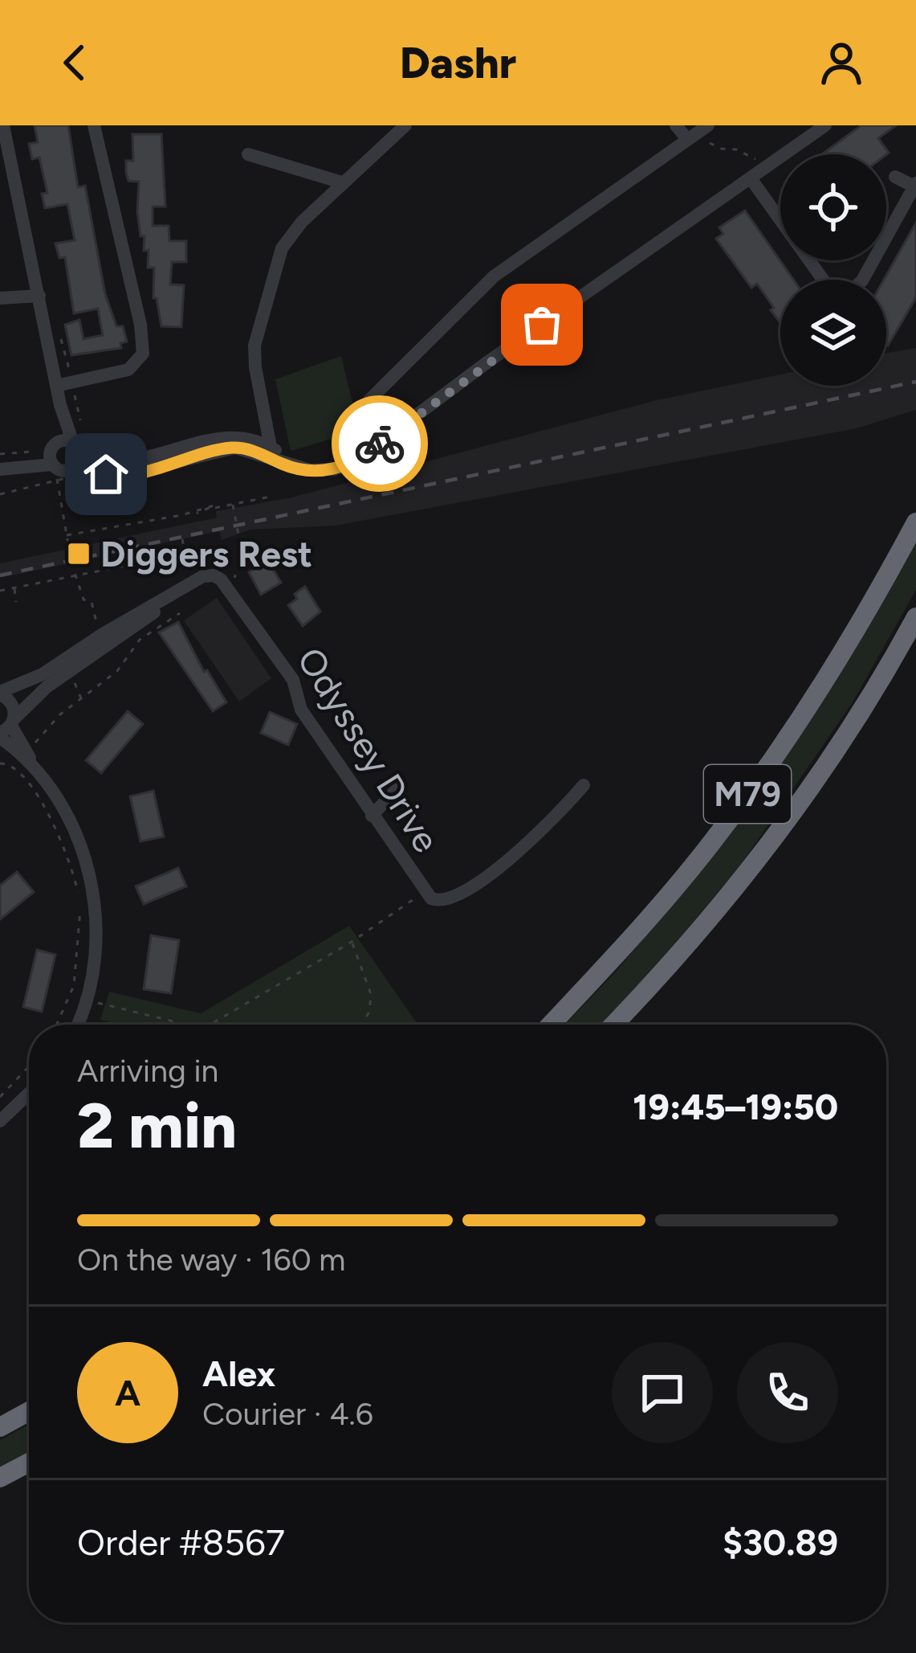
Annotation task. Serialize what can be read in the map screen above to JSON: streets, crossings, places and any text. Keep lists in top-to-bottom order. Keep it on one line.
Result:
{"streets":{"highway":["M79"],"street":["Odyssey Drive"]},"places":{"transit":["Diggers Rest"]},"page":{"header":"Dashr","heading":["2 min","Arriving in","19:45–19:50"],"panel":["Alex","Courier · 4.6","Order #8567","$30.89"],"bar":"On the way · 160 m","round":"A"}}
